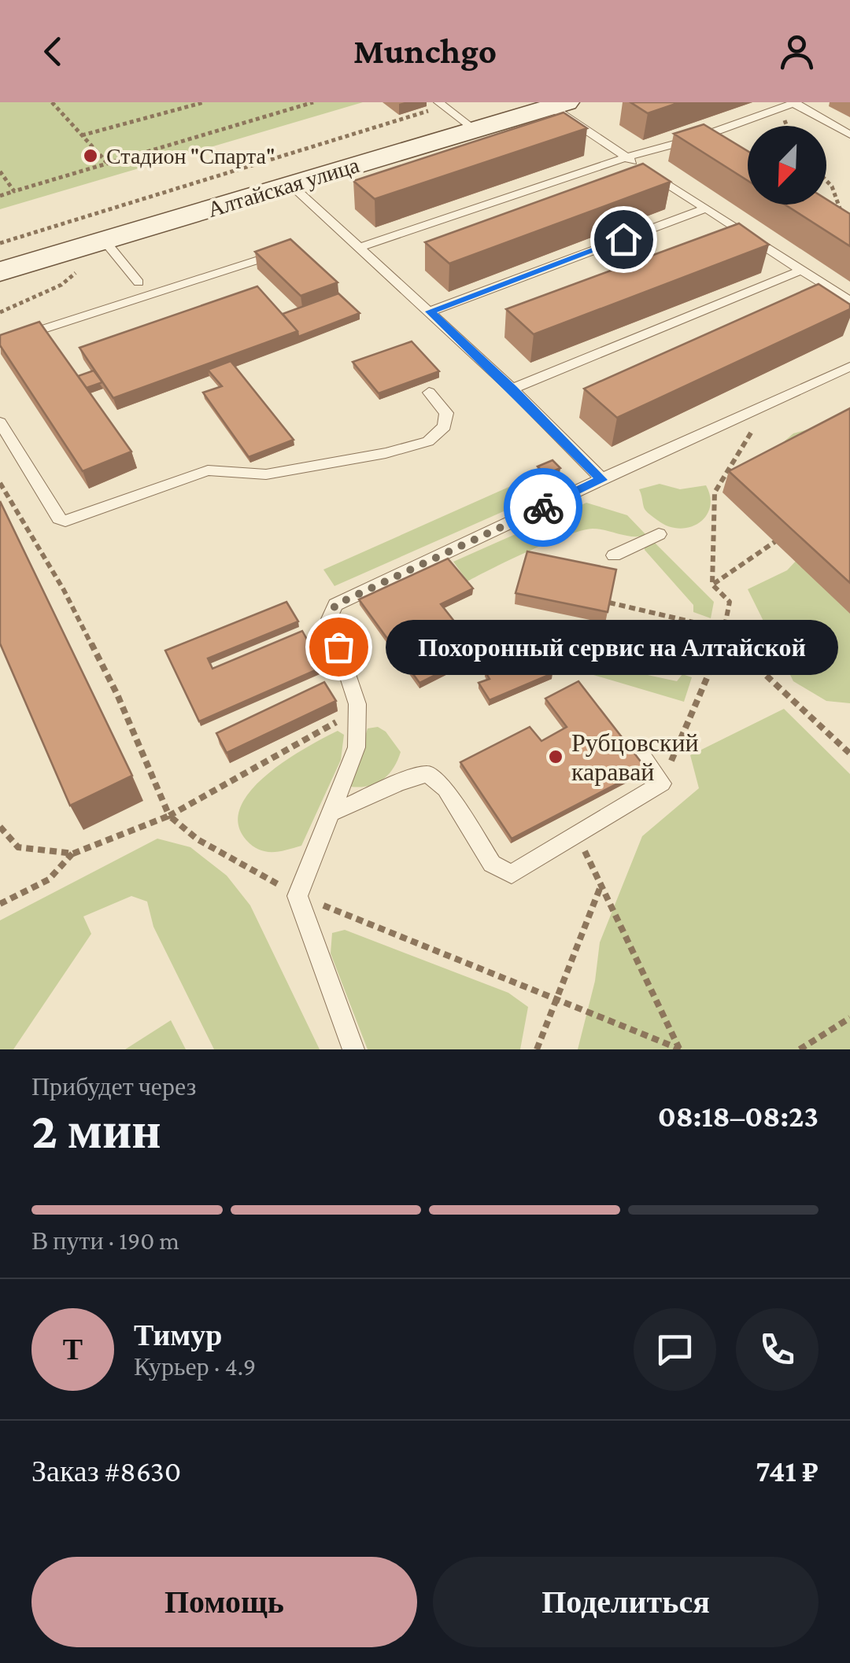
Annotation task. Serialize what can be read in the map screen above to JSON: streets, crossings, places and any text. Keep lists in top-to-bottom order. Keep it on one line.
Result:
{"streets":{"main road":["Алтайская улица"]},"places":["Стадион \"Спарта\"","Похоронный сервис на Алтайской","Рубцовский каравай"],"north":"bottom left","page":{"header":"Munchgo","bubble":"Похоронный сервис на Алтайской","heading":["2 мин","Прибудет через","08:18–08:23"],"panel":["Тимур","Курьер · 4.9","Заказ #8630","741 ₽"],"bar":"В пути · 190 m","round":"Т","buttons":["Помощь","Поделиться"]}}
